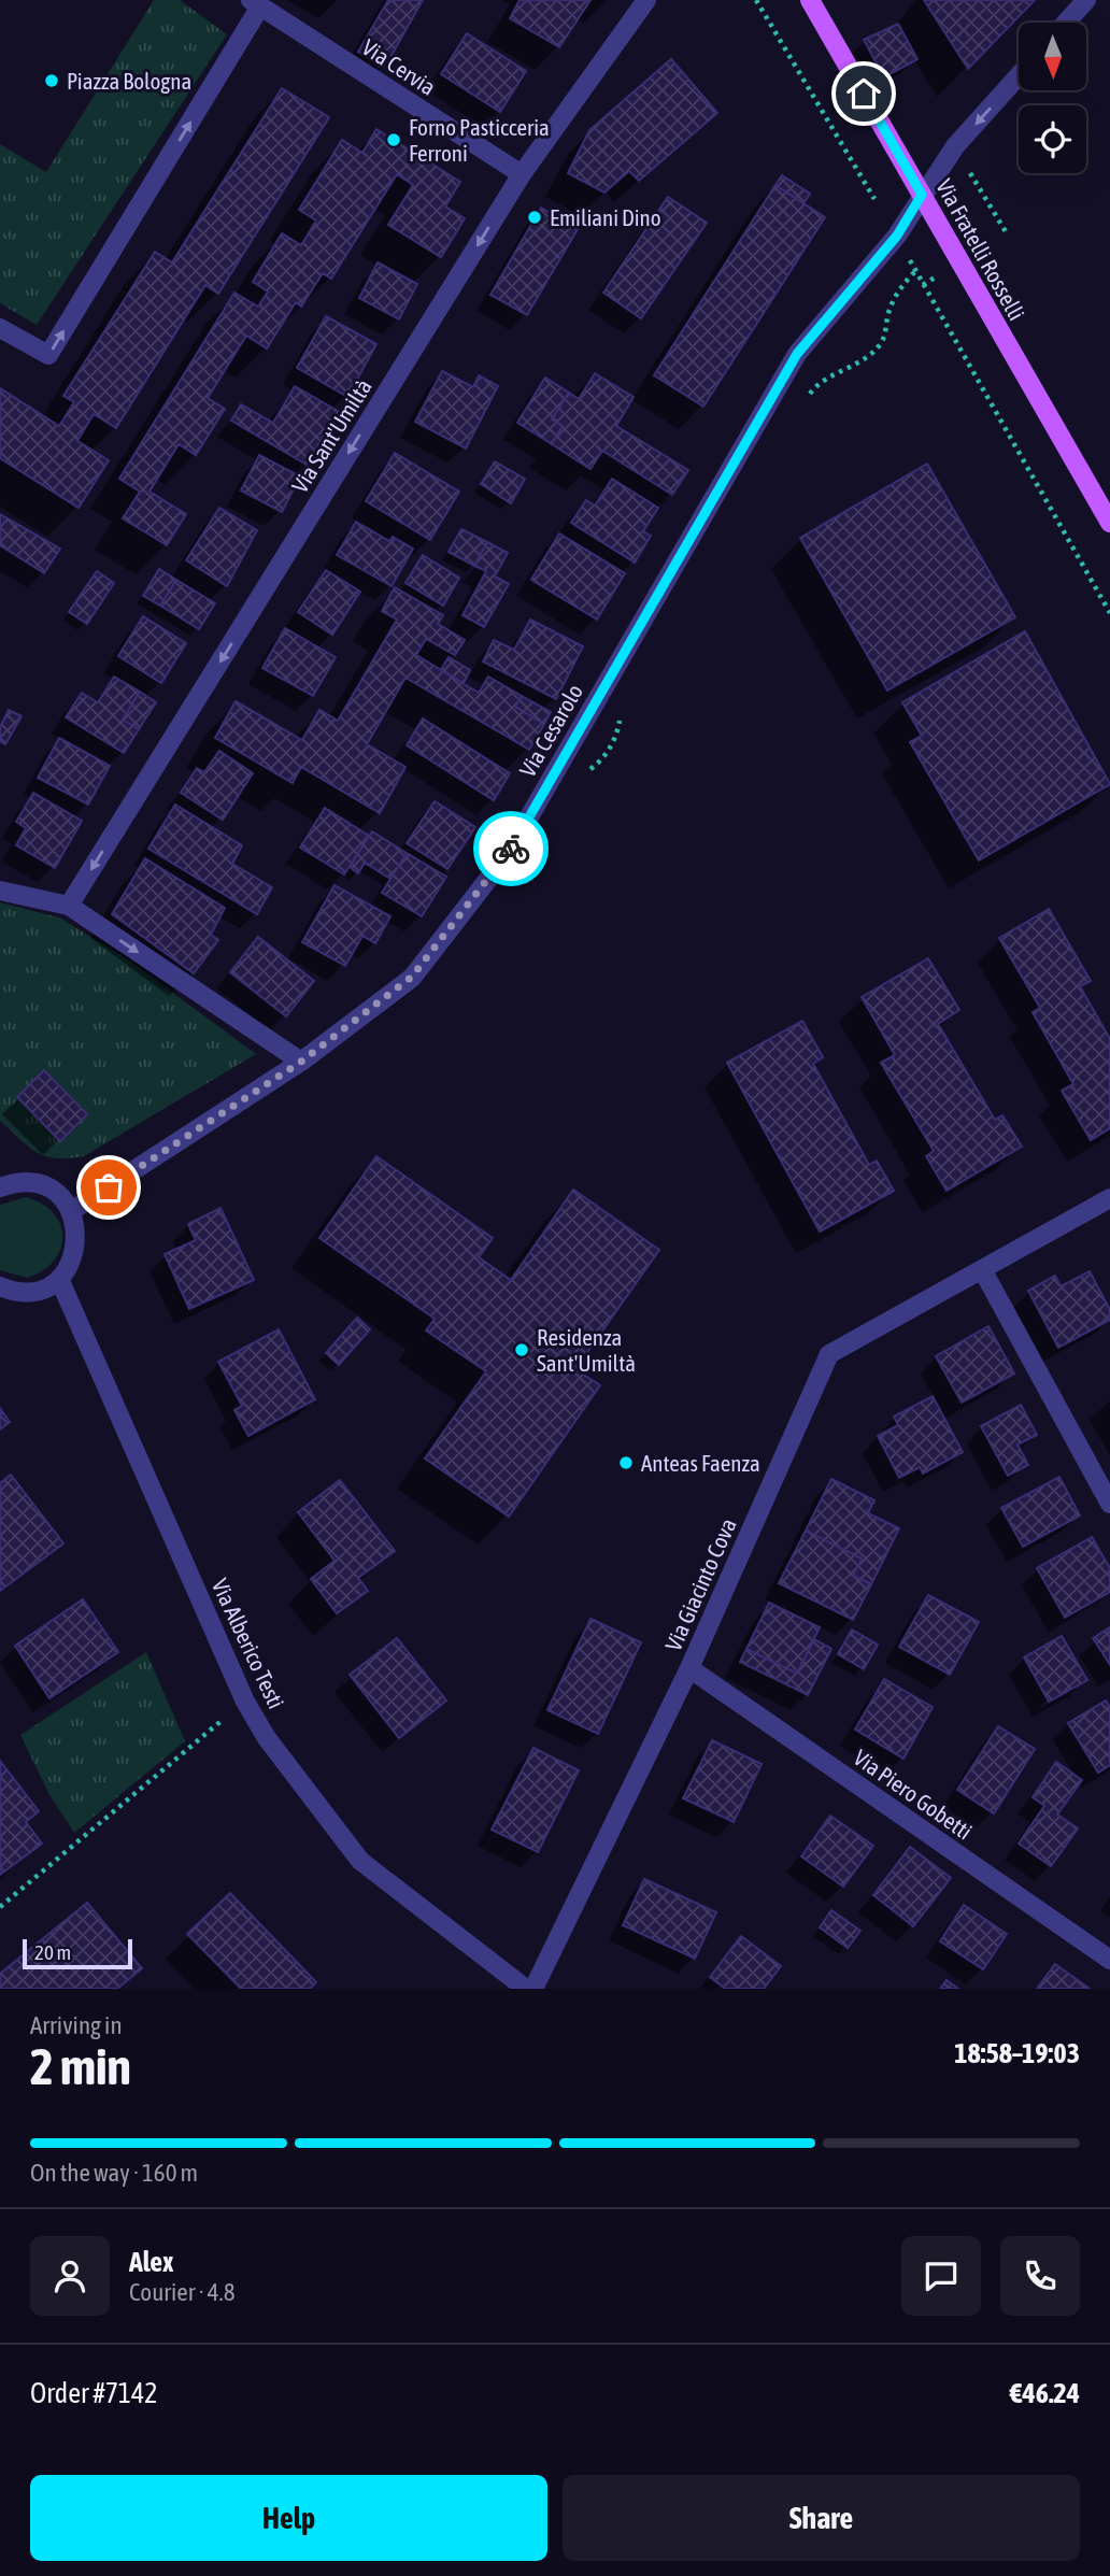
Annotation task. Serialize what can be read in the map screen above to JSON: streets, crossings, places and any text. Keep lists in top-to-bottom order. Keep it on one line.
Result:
{"streets":{"main road":["Via Fratelli Rosselli"],"street":["Via Cervia","Via Sant'Umiltà","Via Cesarolo","Via Giacinto Cova","Via Alberico Testi","Via Piero Gobetti"]},"crossings":[["Via Cervia","Via Sant'Umiltà"],["Via Fratelli Rosselli","Via Cesarolo"],["Via Giacinto Cova","Via Piero Gobetti"]],"one_way":["Via Sant'Umiltà"],"places":["Piazza Bologna","Forno Pasticceria Ferroni","Emiliani Dino","Residenza Sant'Umiltà","Anteas Faenza"],"scale_bar":"20 m","north":"bottom","page":{"scale":"20 m","heading":["2 min","Arriving in","18:58–19:03"],"panel":["Alex","Courier · 4.8","Order #7142","€46.24"],"bar":"On the way · 160 m","buttons":["Help","Share"]}}
